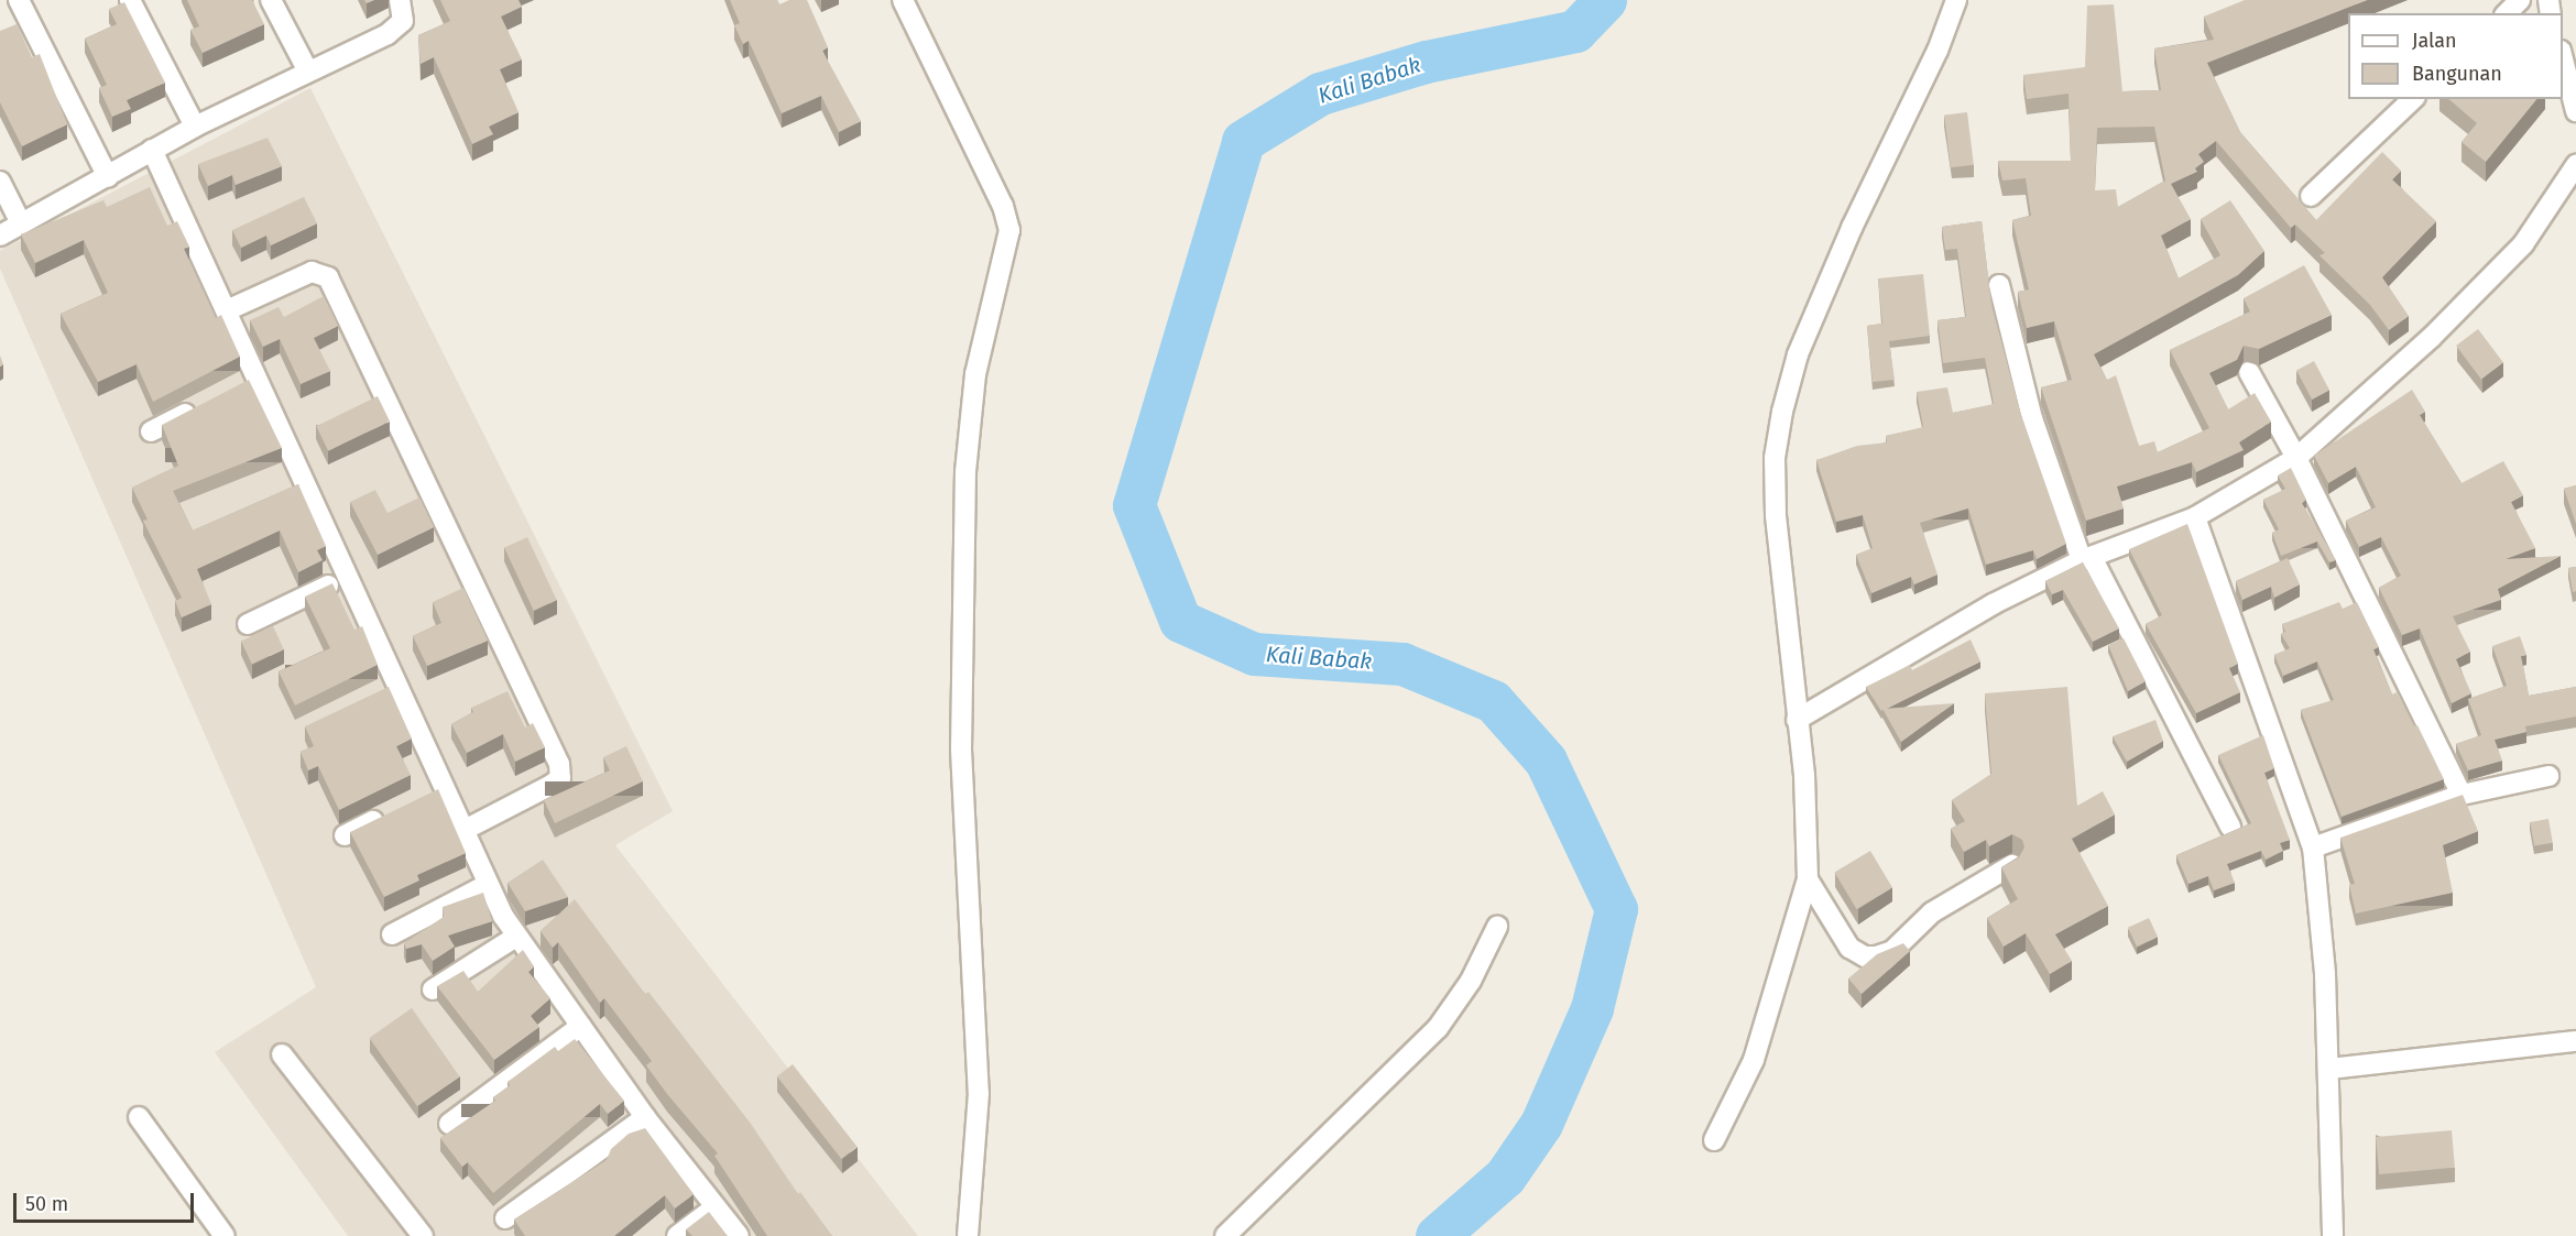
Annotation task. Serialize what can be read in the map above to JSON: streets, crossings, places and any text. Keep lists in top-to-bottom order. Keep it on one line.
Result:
{"water":["Kali Babak"],"legend":["Jalan","Bangunan"],"scale_bar":"50 m"}
